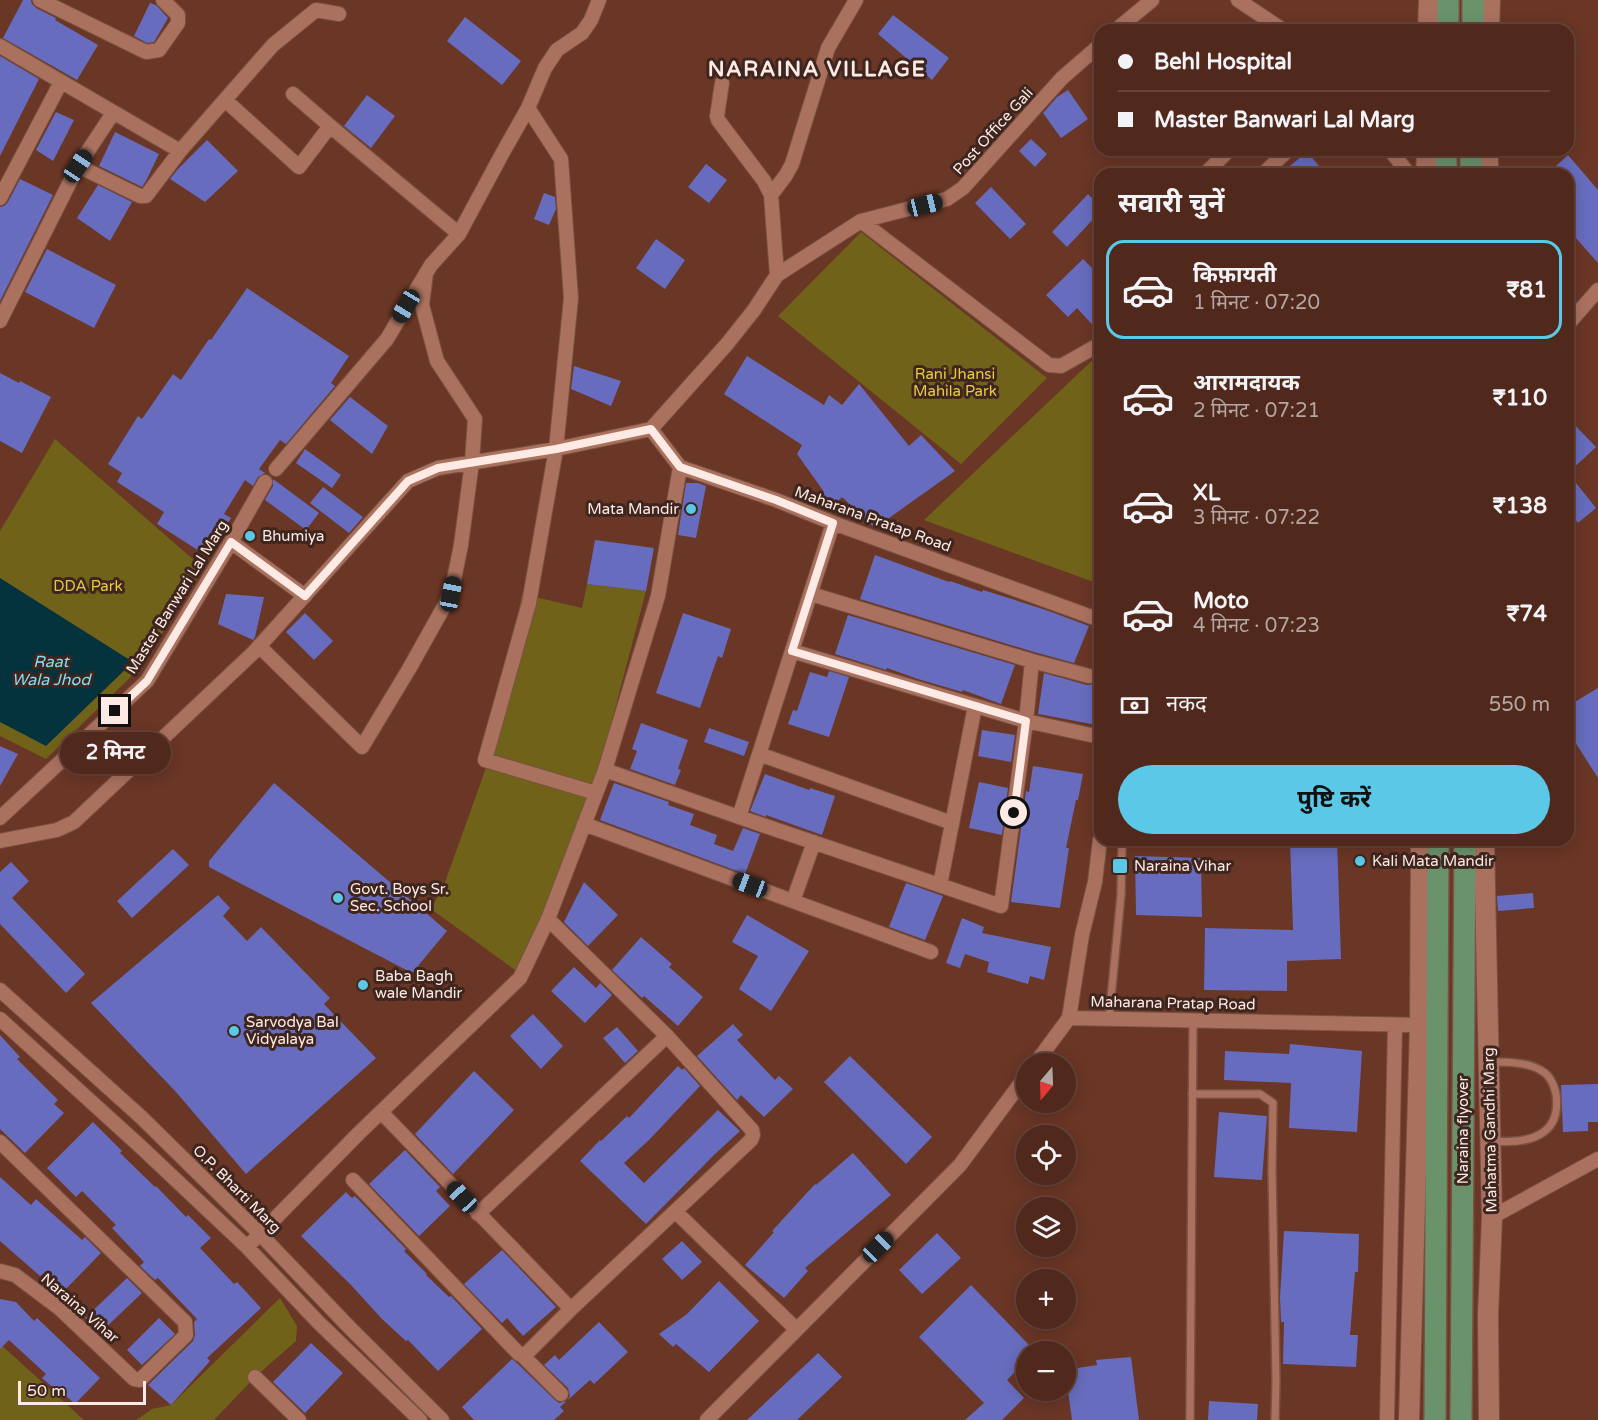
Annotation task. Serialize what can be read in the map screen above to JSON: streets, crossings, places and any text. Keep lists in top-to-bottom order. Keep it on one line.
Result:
{"streets":{"main road":["Naraina flyover","Mahatma Gandhi Marg"],"street":["Post Office Gali","Maharana Pratap Road","Master Banwari Lal Marg","O.P. Bharti Marg","Naraina Vihar"]},"districts":["NARAINA VILLAGE"],"water":["Raat Wala Jhod"],"parks":["Rani Jhansi Mahila Park","DDA Park"],"places":{"other":["Mata Mandir","Bhumiya","Kali Mata Mandir","Govt. Boys Sr. Sec. School","Baba Bagh wale Mandir","Sarvodya Bal Vidyalaya"],"transit":["Naraina Vihar"]},"scale_bar":"50 m","north":"bottom","page":{"banner":["Behl Hospital","Master Banwari Lal Marg"],"heading":"सवारी चुनें","list":[{"name":"किफ़ायती","note":"1 मिनट · 07:20","value":"₹81"},{"name":"आरामदायक","note":"2 मिनट · 07:21","value":"₹110"},{"name":"XL","note":"3 मिनट · 07:22","value":"₹138"},{"name":"Moto","note":"4 मिनट · 07:23","value":"₹74"}],"pay":["नकद","550 m"],"bubble":"2 मिनट","buttons":"पुष्टि करें","map_buttons":["+","−"],"scale":"50 m"}}
